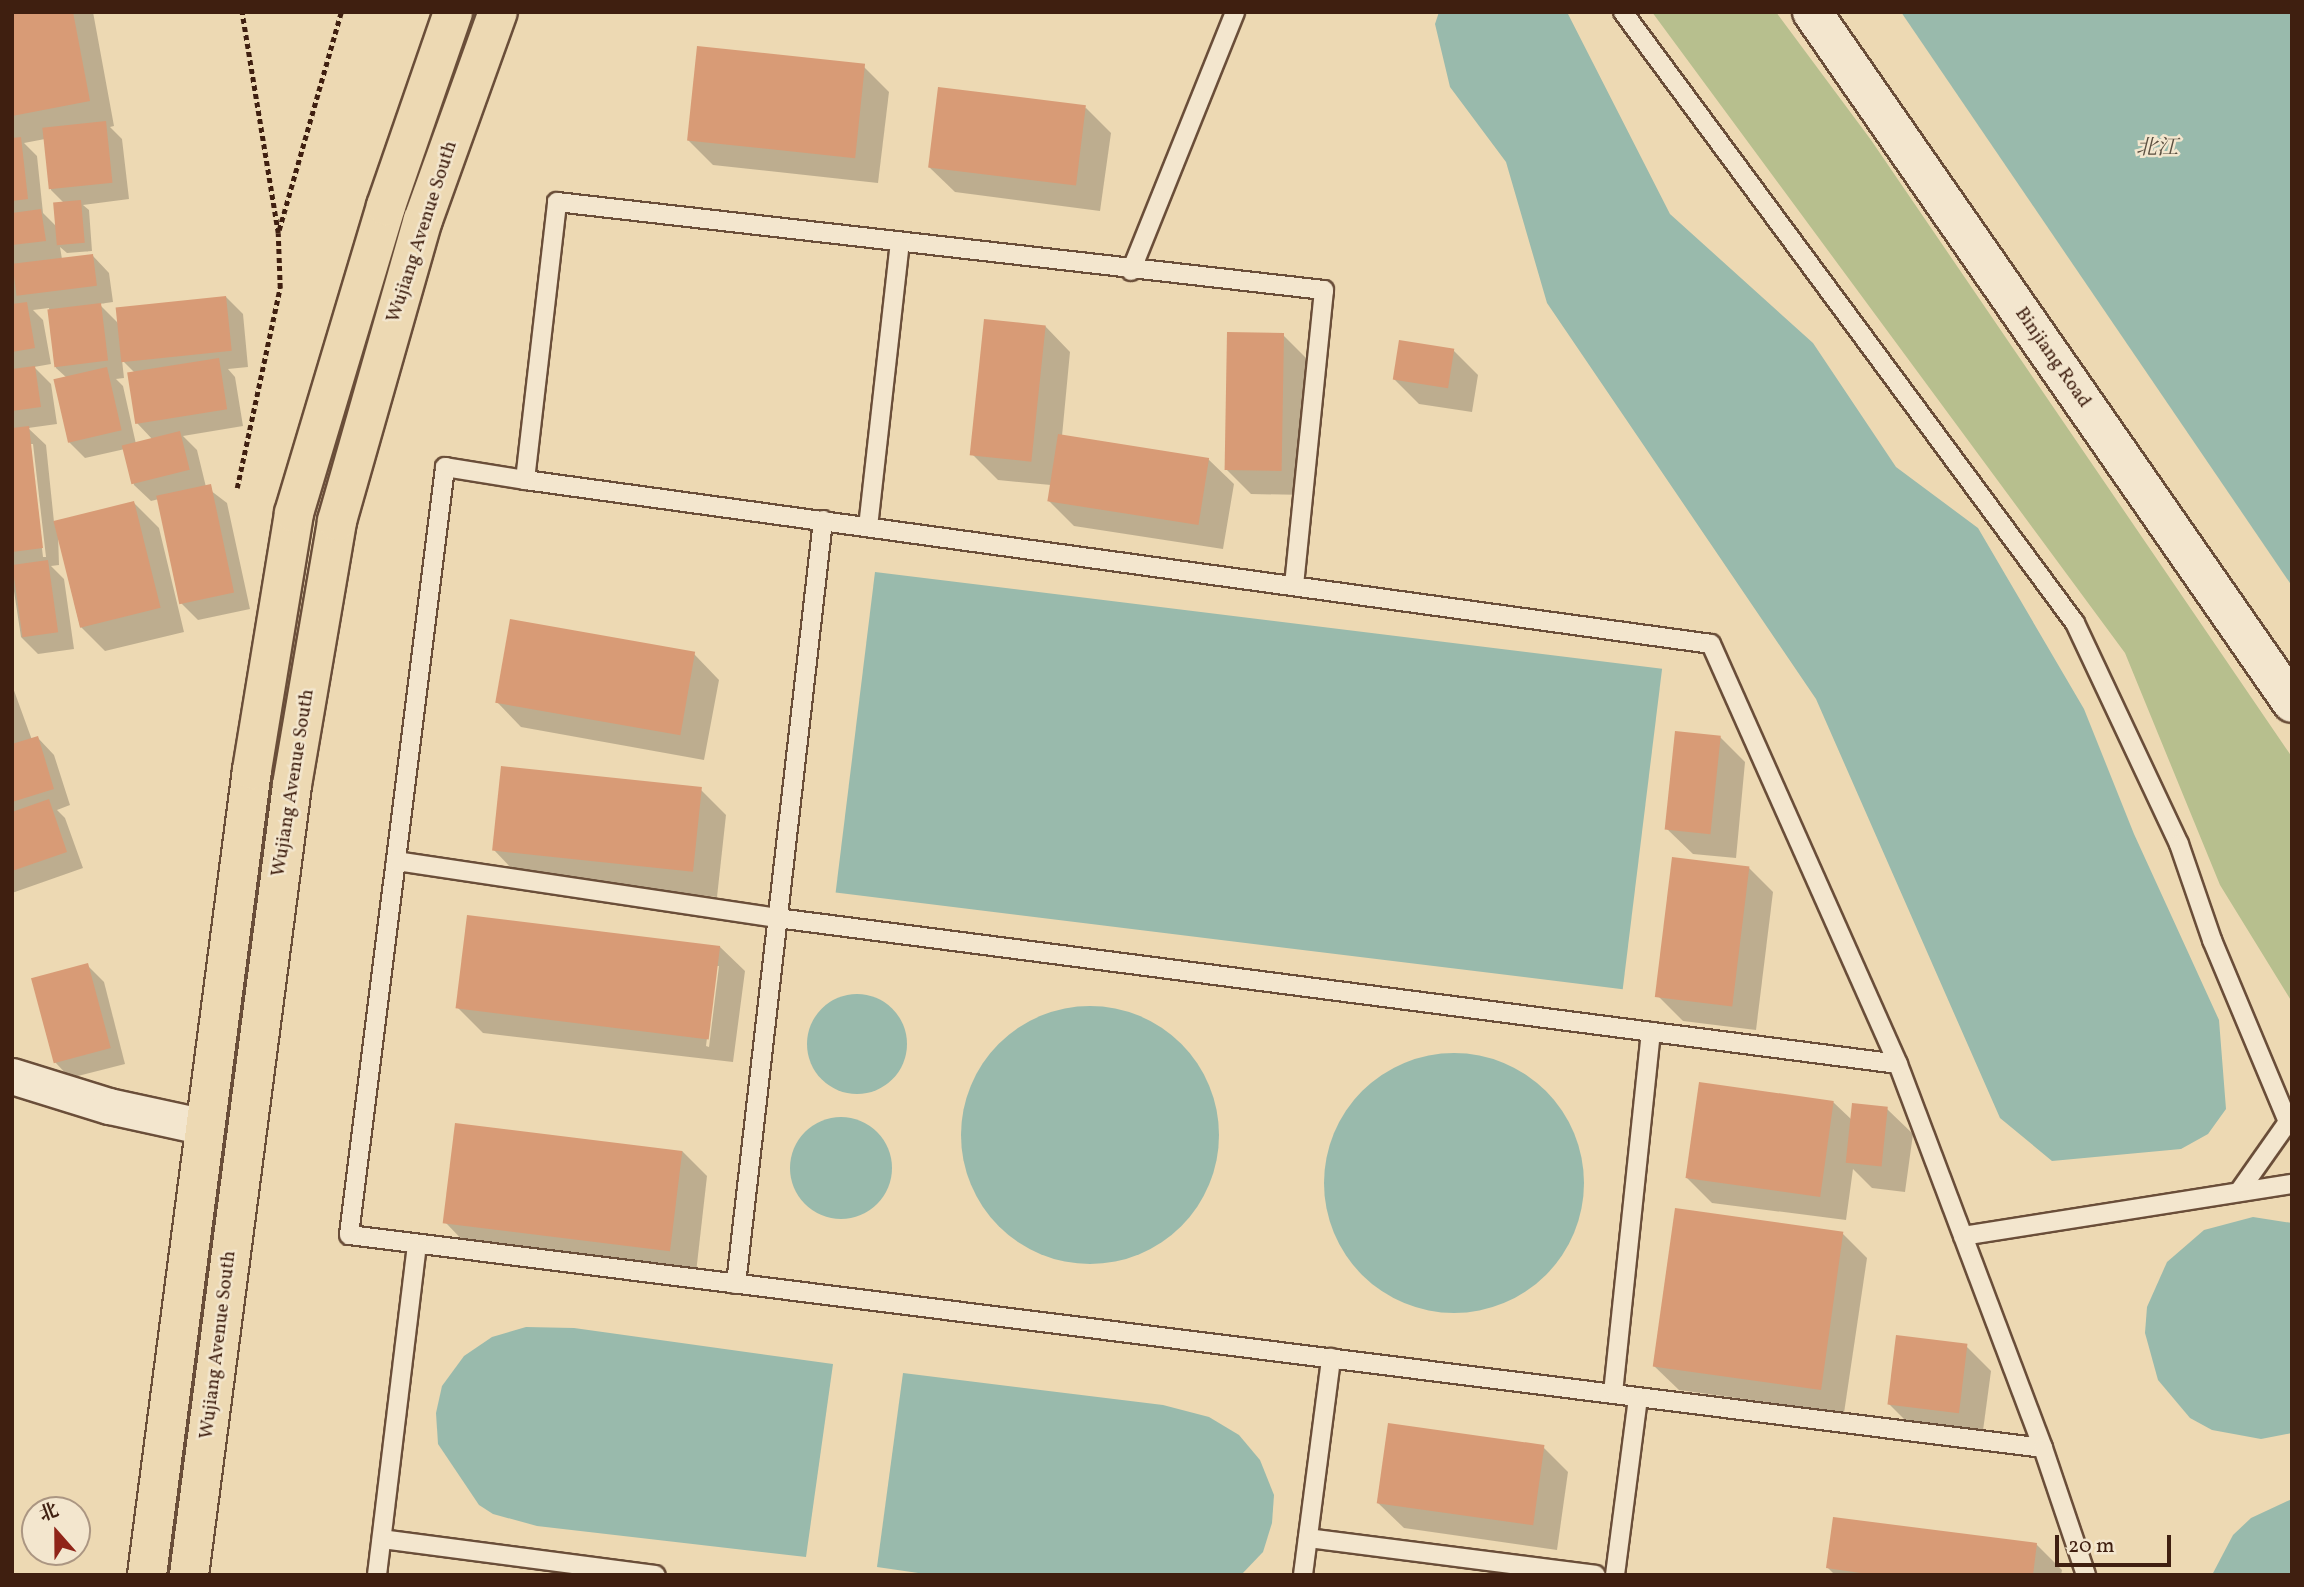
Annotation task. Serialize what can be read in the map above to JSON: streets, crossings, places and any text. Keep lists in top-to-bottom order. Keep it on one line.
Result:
{"streets":{"main road":["Wujiang Avenue South"],"street":["Binjiang Road"]},"water":["北江"],"scale_bar":"20 m","north":"top"}
